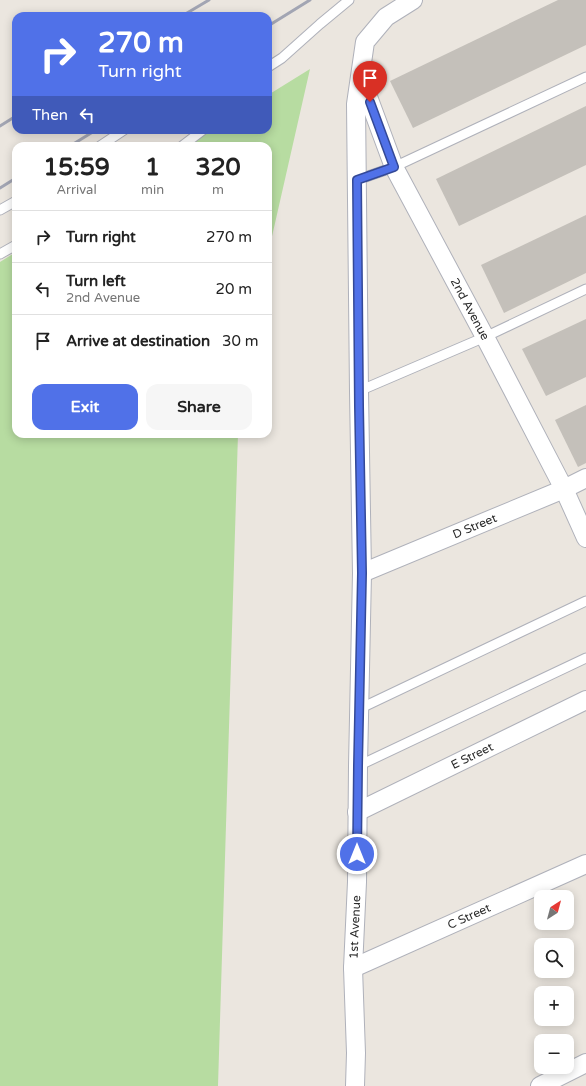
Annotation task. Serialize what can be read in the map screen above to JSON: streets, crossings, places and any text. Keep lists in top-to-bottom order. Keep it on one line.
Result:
{"streets":{"street":["2nd Avenue","D Street","E Street","C Street","1st Avenue"]},"crossings":[["2nd Avenue","D Street"],["2nd Avenue","1st Avenue"],["D Street","1st Avenue"],["E Street","1st Avenue"],["C Street","1st Avenue"]],"north":"top right","page":{"turn":["270 m","Turn right"],"then":"Then","eta":["15:59","Arrival","1","min","320","m"],"list":[{"name":"Turn right","value":"270 m"},{"name":"Turn left","note":"2nd Avenue","value":"20 m"},{"name":"Arrive at destination","value":"30 m"}],"buttons":["Exit","Share"],"map_buttons":["+","−"]}}
